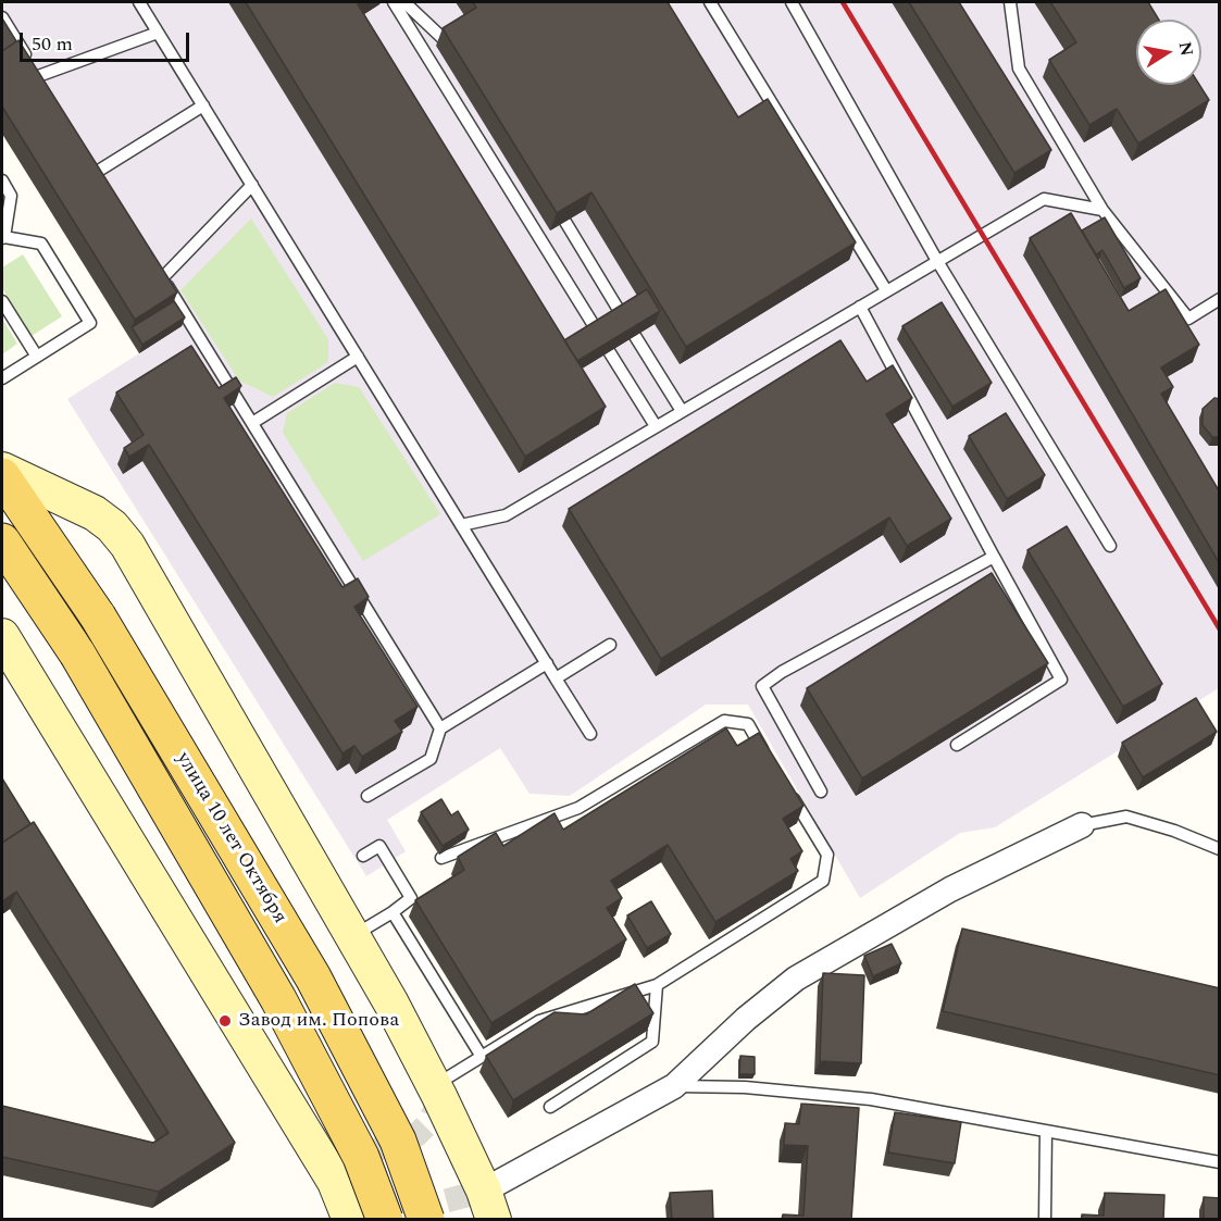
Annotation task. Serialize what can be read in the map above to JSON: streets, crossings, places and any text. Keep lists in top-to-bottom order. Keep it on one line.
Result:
{"streets":{"main road":["улица 10 лет Октября"]},"places":["Завод им. Попова"],"scale_bar":"50 m","north":"right"}
